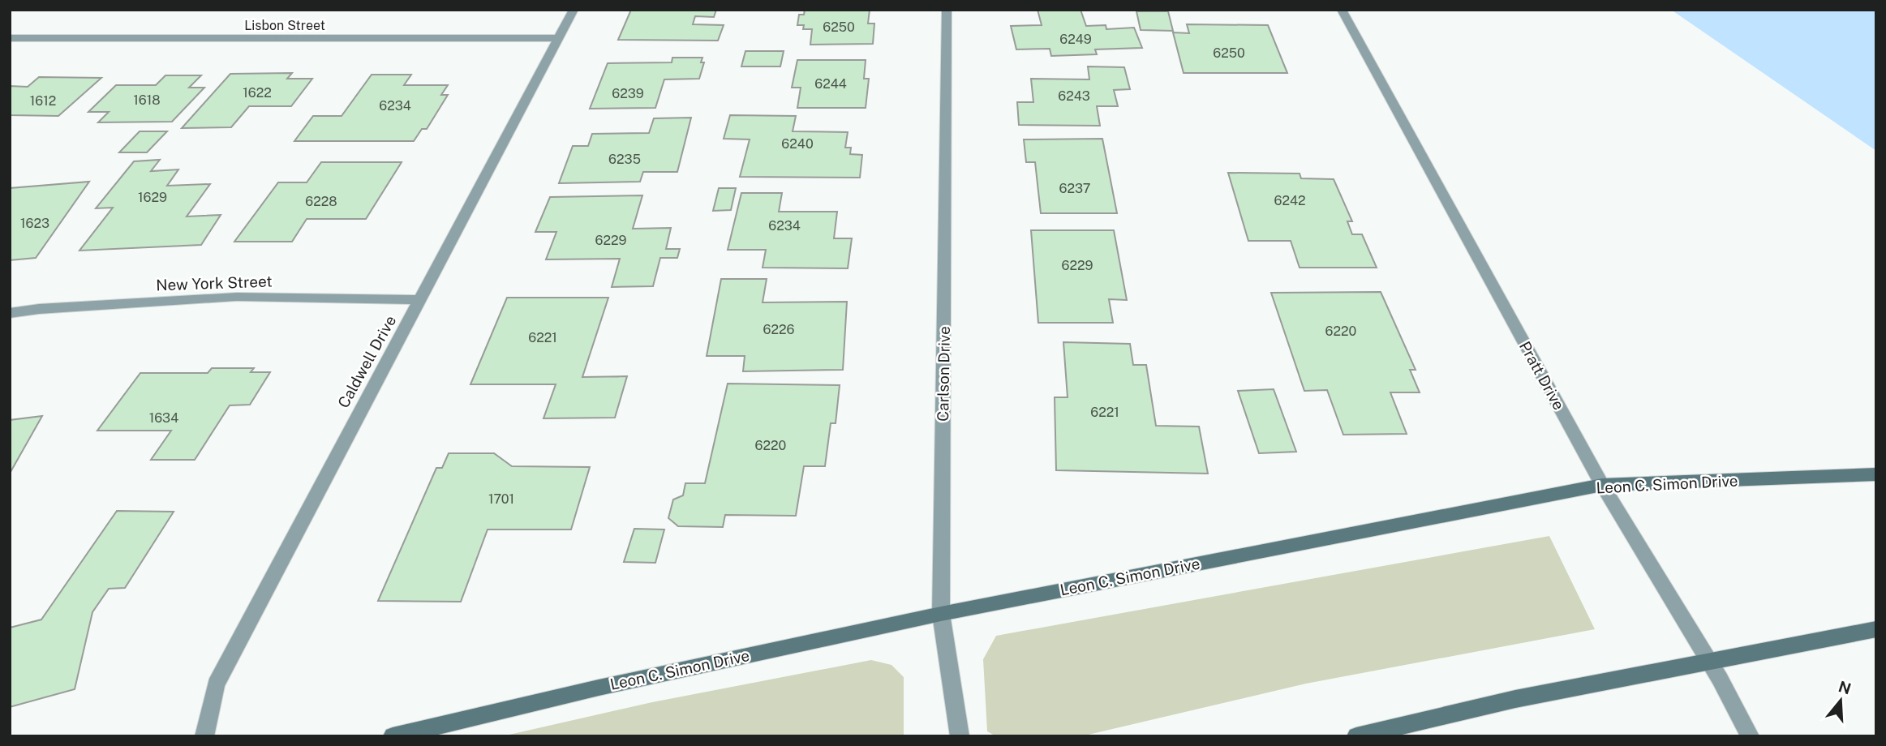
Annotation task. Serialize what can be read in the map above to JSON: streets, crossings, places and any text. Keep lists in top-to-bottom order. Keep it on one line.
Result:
{"streets":{"main road":["Leon C. Simon Drive"],"street":["Lisbon Street","New York Street","Caldwell Drive","Carlson Drive","Pratt Drive"]},"crossings":[["Lisbon Street","Caldwell Drive"],["New York Street","Caldwell Drive"],["Carlson Drive","Leon C. Simon Drive"],["Pratt Drive","Leon C. Simon Drive"]],"house_numbers":["6250","6249","6250","6244","1622","6239","6243","1618","1612","6234","6240","6235","6237","1629","6242","6228","1623","6234","6229","6229","6226","6220","6221","6221","1634","6220","1701"],"north":"top"}
